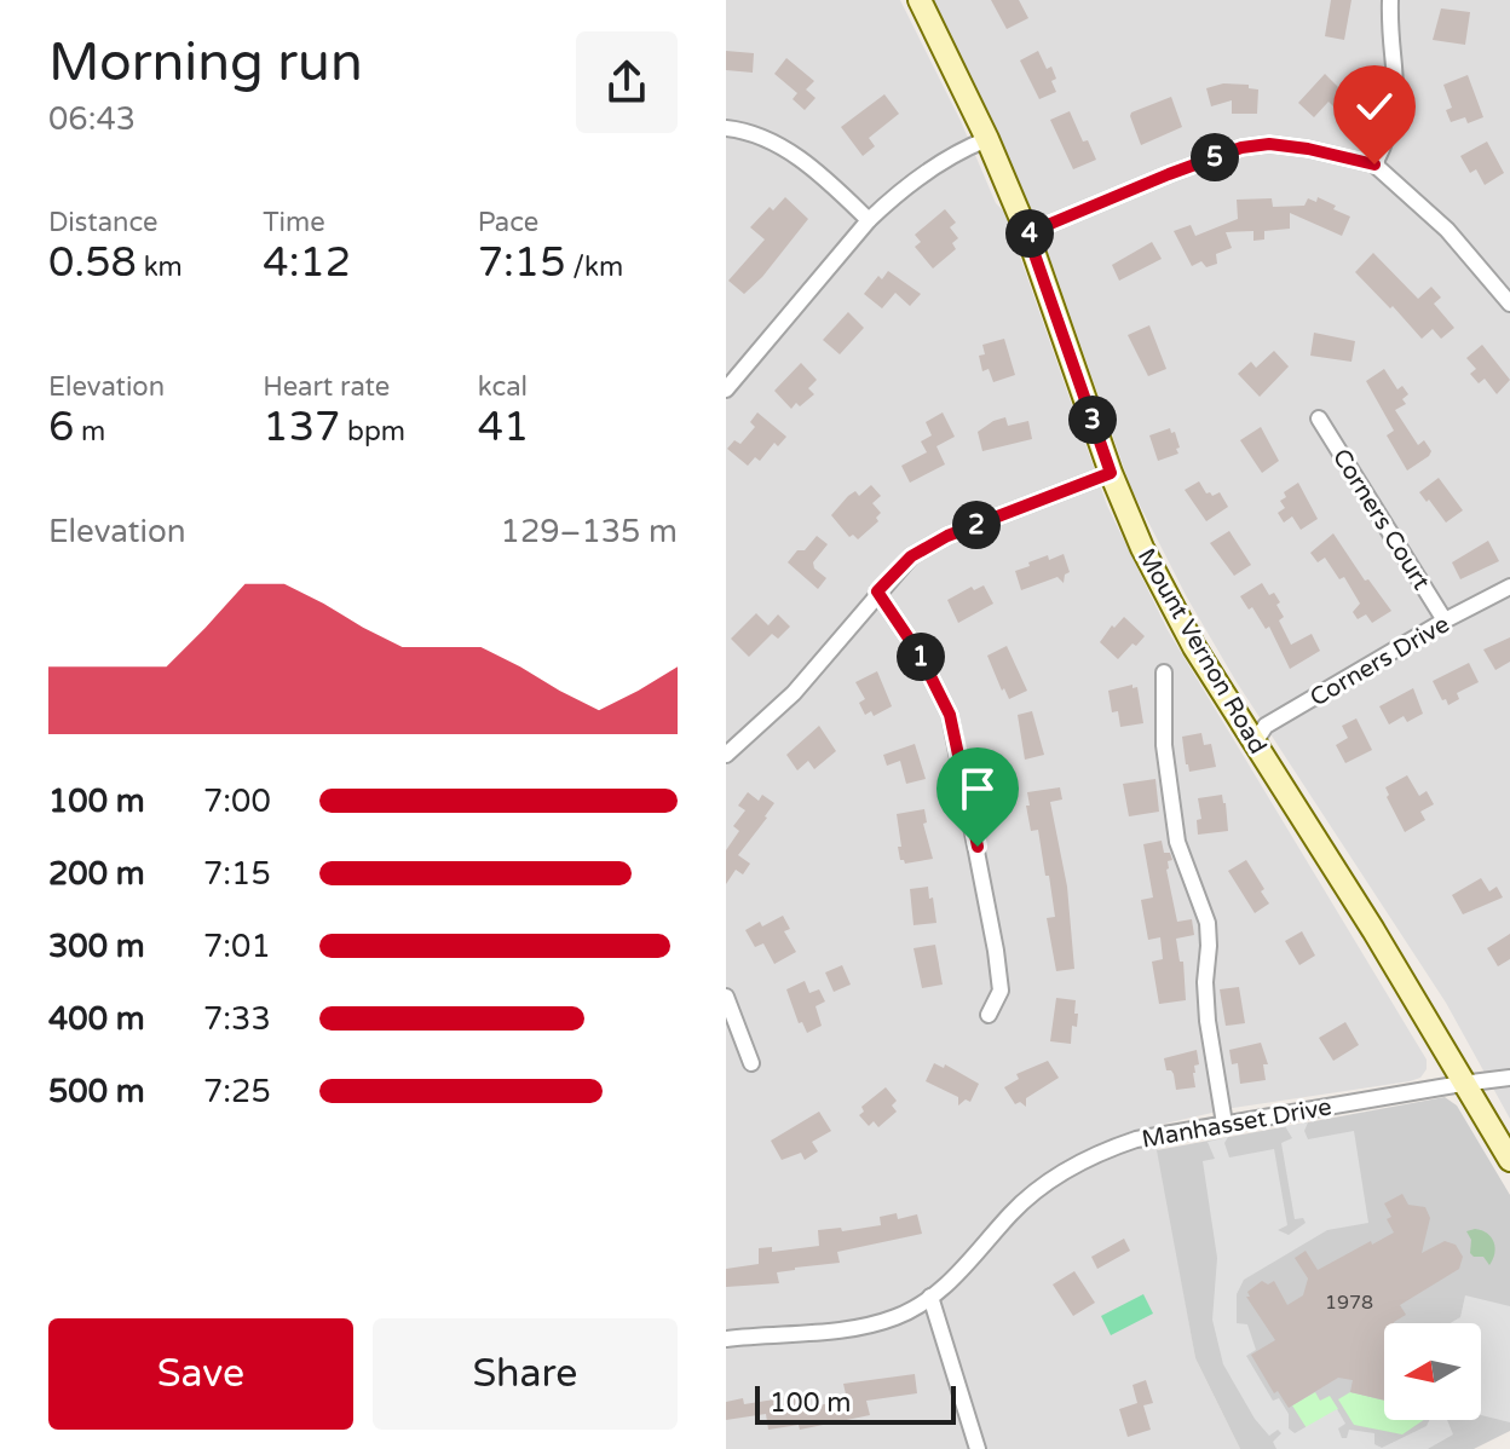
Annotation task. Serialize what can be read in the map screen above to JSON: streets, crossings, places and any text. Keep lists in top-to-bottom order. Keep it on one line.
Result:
{"streets":{"main road":["Mount Vernon Road"],"street":["Corners Court","Corners Drive","Manhasset Drive"]},"crossings":[["Corners Court","Corners Drive"],["Mount Vernon Road","Corners Drive"],["Mount Vernon Road","Manhasset Drive"]],"house_numbers":["1978"],"scale_bar":"100 m","north":"left","page":{"heading":["Morning run","06:43"],"pins":["5","4","3","2","1"],"stats":[["Distance","0.58 km"],["Time","4:12"],["Pace","7:15 /km"],["Elevation","6 m"],["Heart rate","137 bpm"],["kcal","41"]],"chart":["Elevation","129–135 m"],"list":[{"name":"100 m","note":"7:00"},{"name":"200 m","note":"7:15"},{"name":"300 m","note":"7:01"},{"name":"400 m","note":"7:33"},{"name":"500 m","note":"7:25"}],"buttons":["Save","Share"],"scale":"100 m"}}
